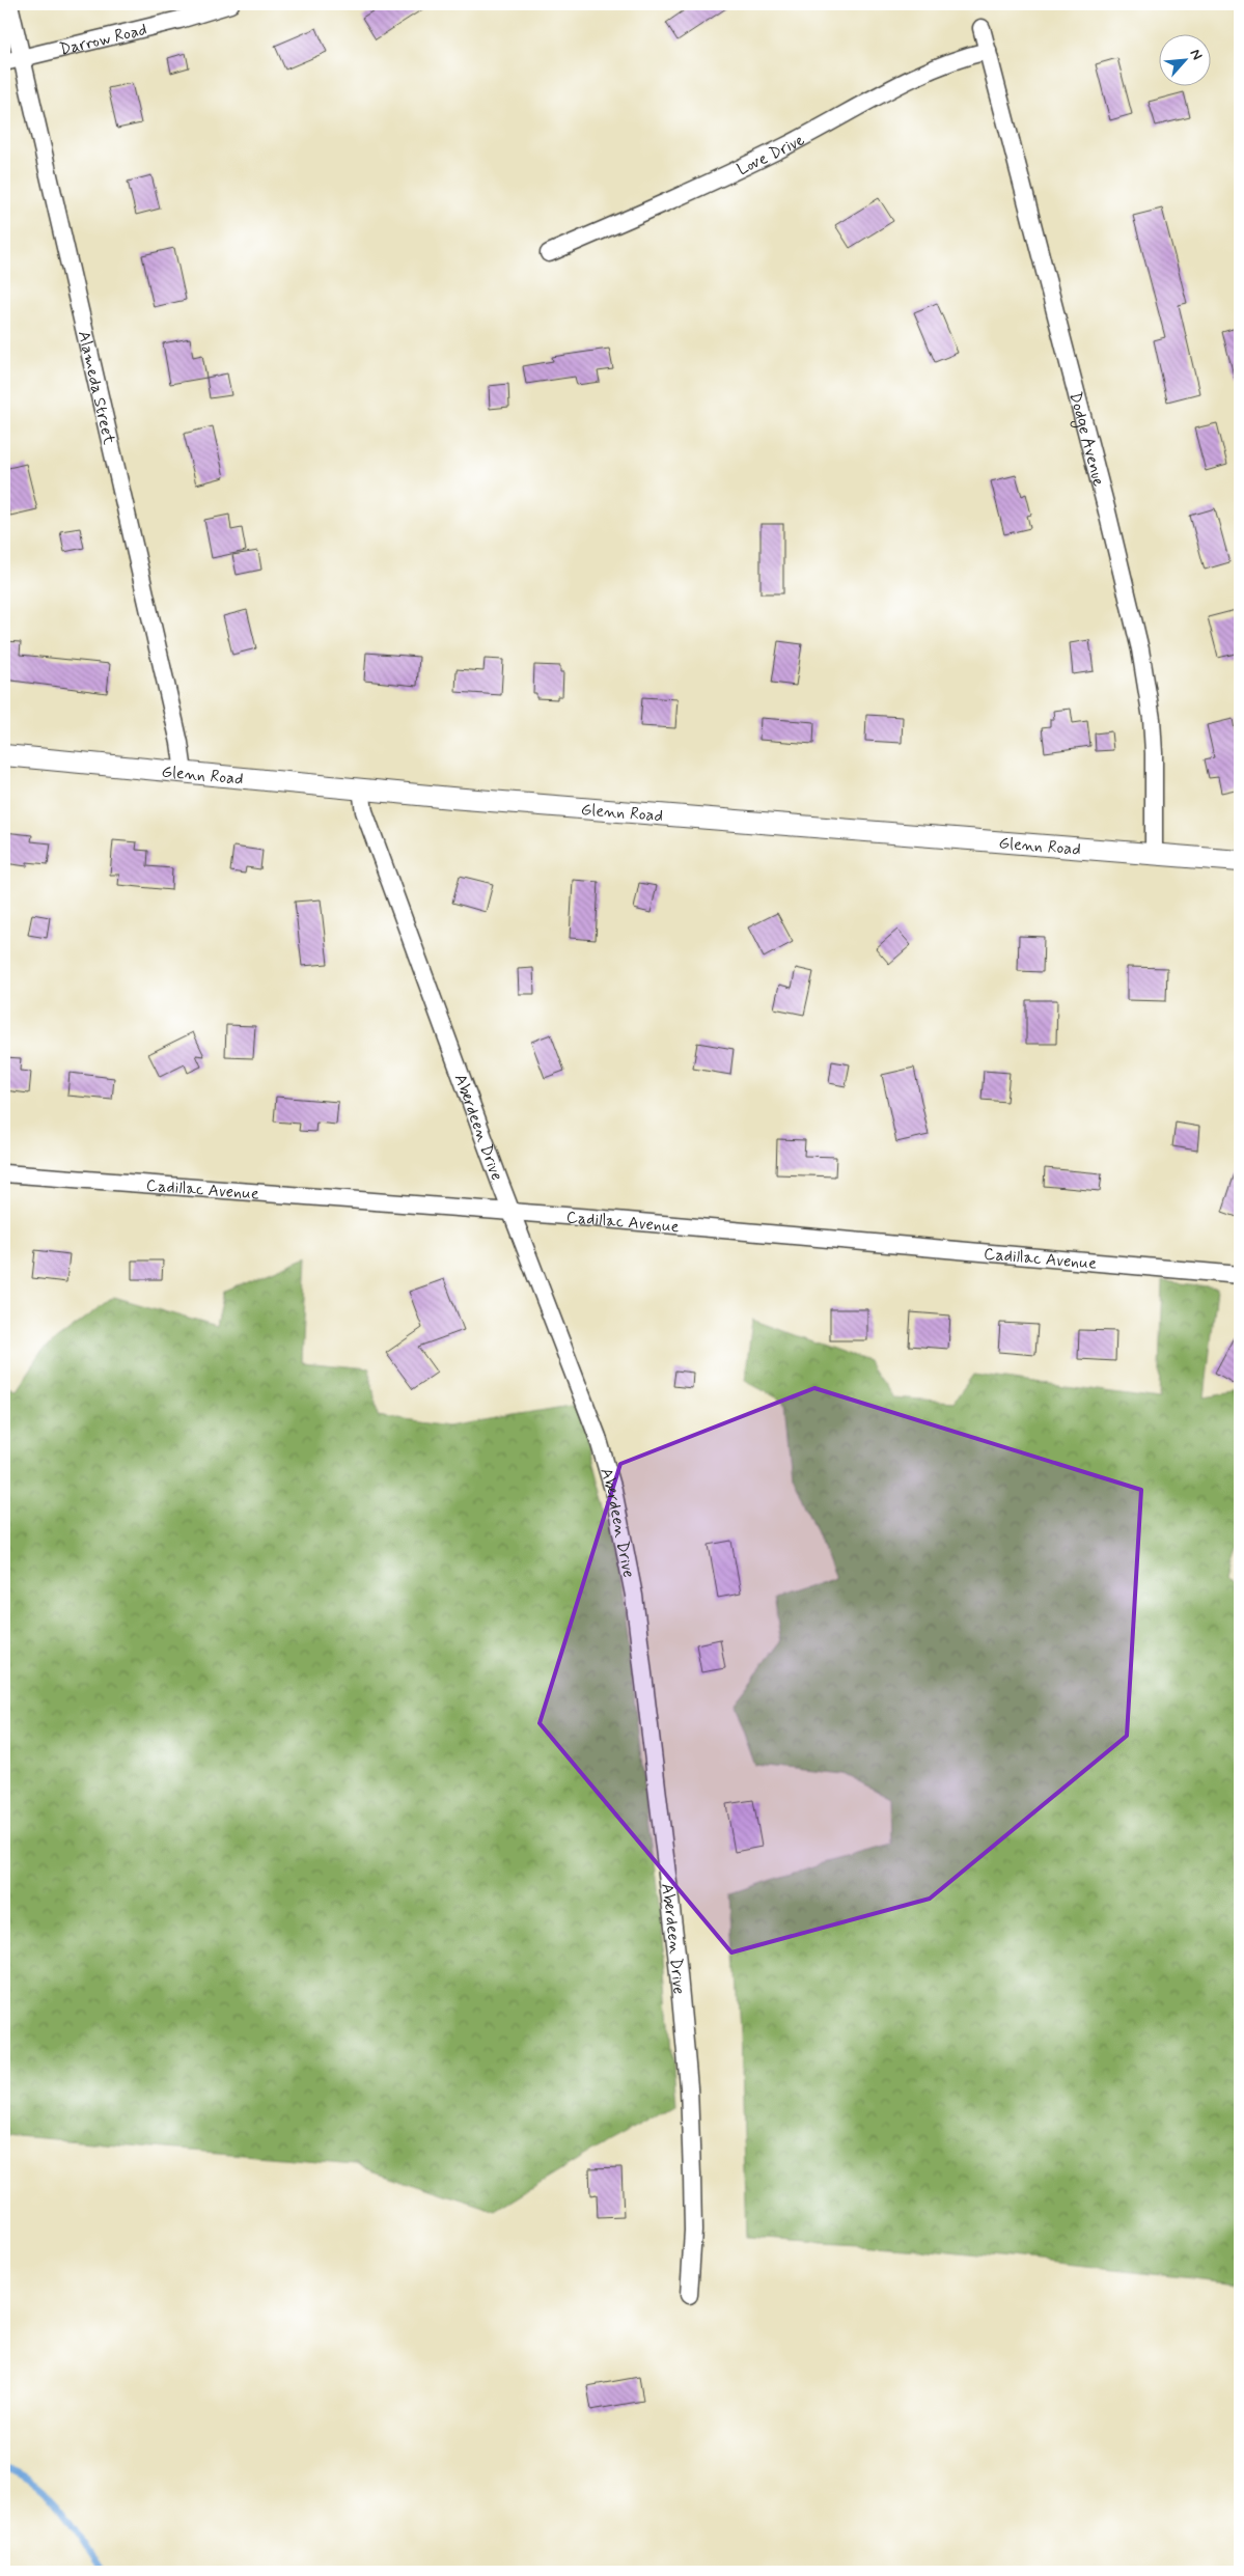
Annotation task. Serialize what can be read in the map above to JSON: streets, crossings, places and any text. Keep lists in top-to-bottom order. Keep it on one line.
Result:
{"streets":{"street":["Darrow Road","Love Drive","Alameda Street","Dodge Avenue","Glenn Road","Aberdeen Drive","Cadillac Avenue"]},"crossings":[["Darrow Road","Alameda Street"],["Love Drive","Dodge Avenue"],["Alameda Street","Glenn Road"],["Dodge Avenue","Glenn Road"],["Glenn Road","Aberdeen Drive"],["Aberdeen Drive","Cadillac Avenue"]],"north":"top right"}
